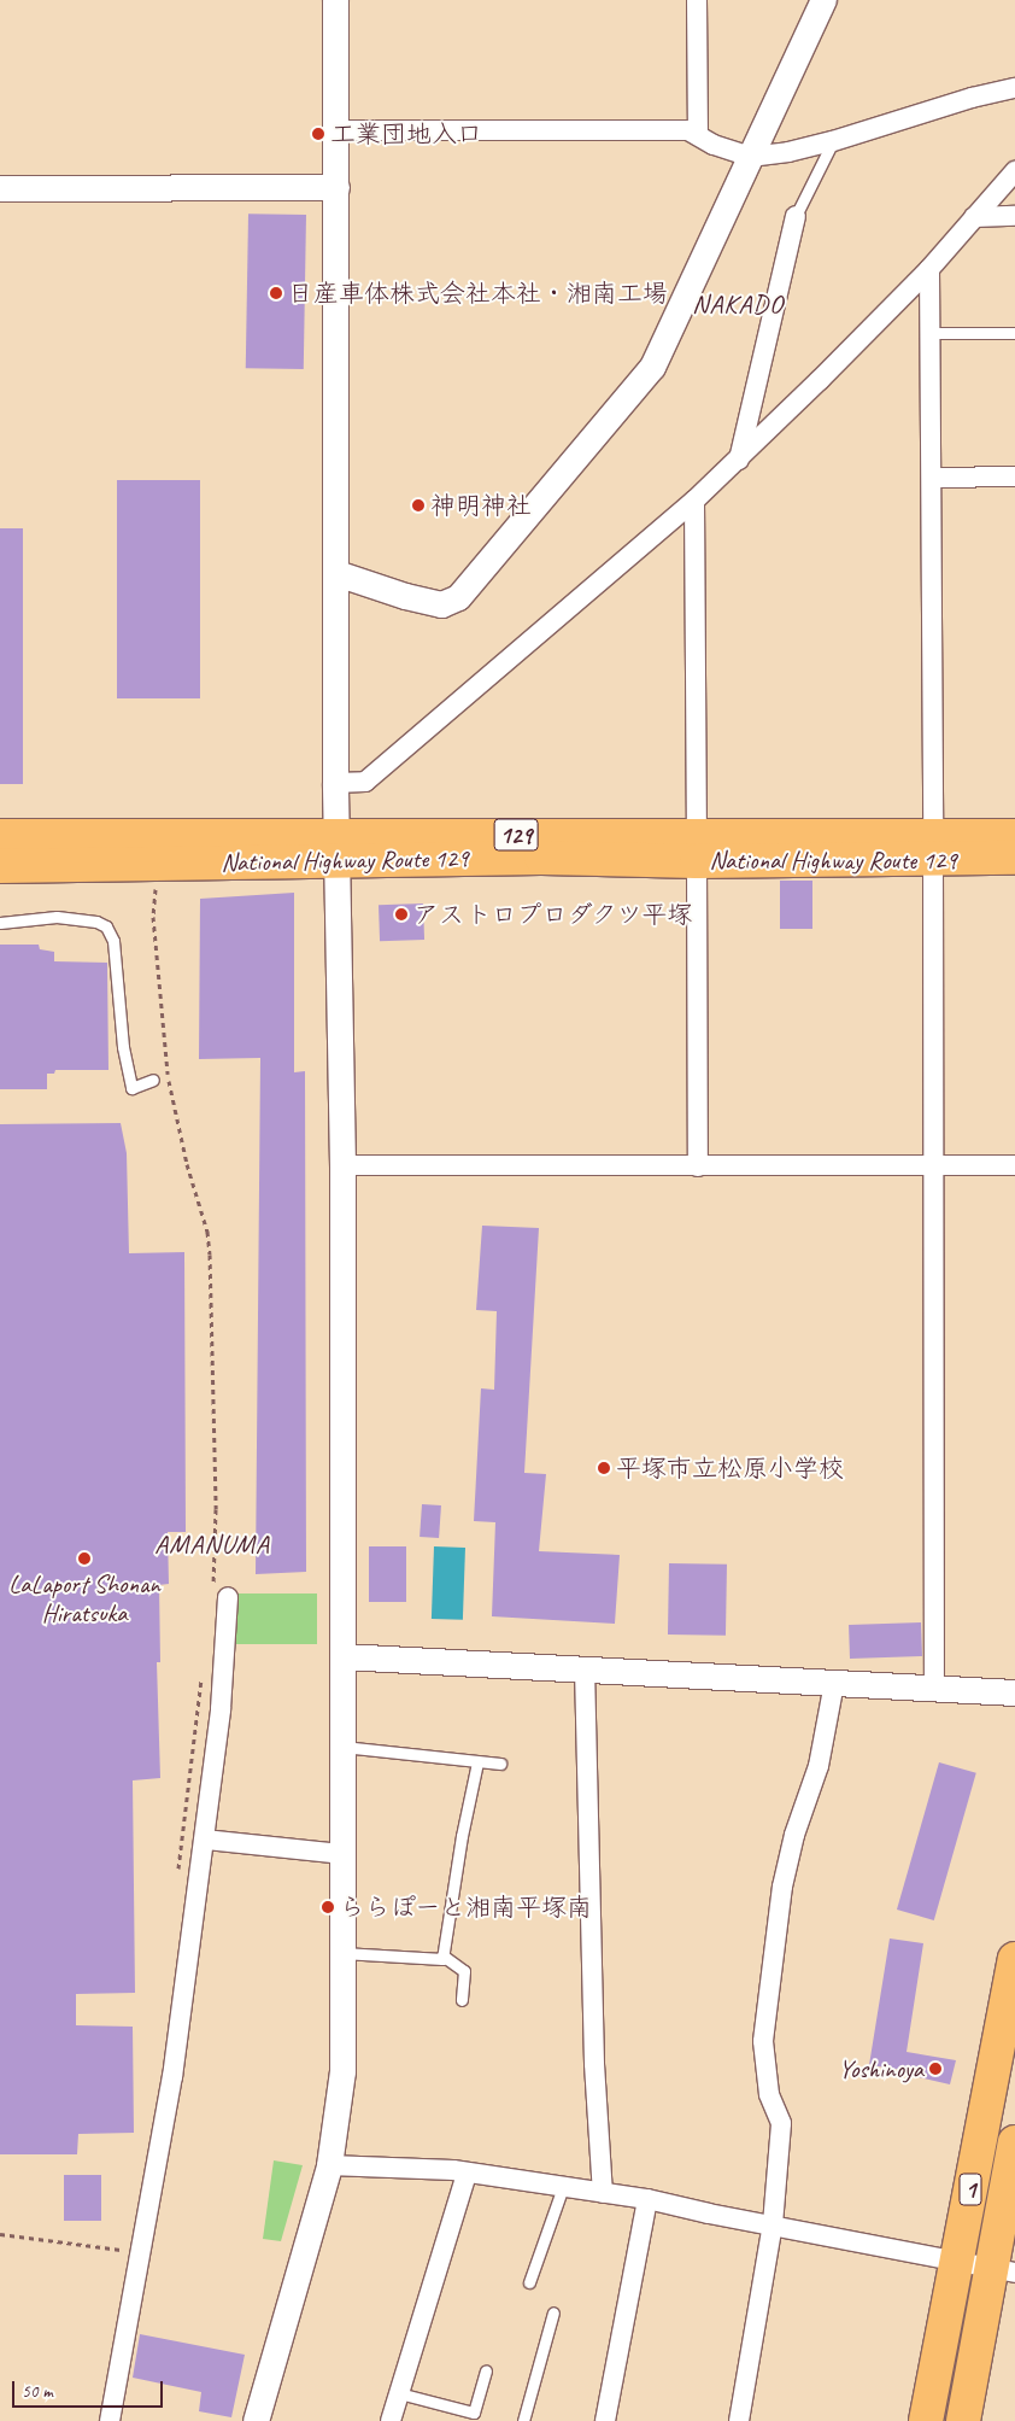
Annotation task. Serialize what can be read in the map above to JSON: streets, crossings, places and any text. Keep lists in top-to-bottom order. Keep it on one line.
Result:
{"streets":{"highway":["129","National Highway Route 129","1"]},"districts":["NAKADO","AMANUMA"],"places":["工業団地入口","日産車体株式会社本社・湘南工場","神明神社","アストロプロダクツ平塚","平塚市立松原小学校","LaLaport Shonan Hiratsuka","ららぽーと湘南平塚南","Yoshinoya"],"scale_bar":"50 m"}
